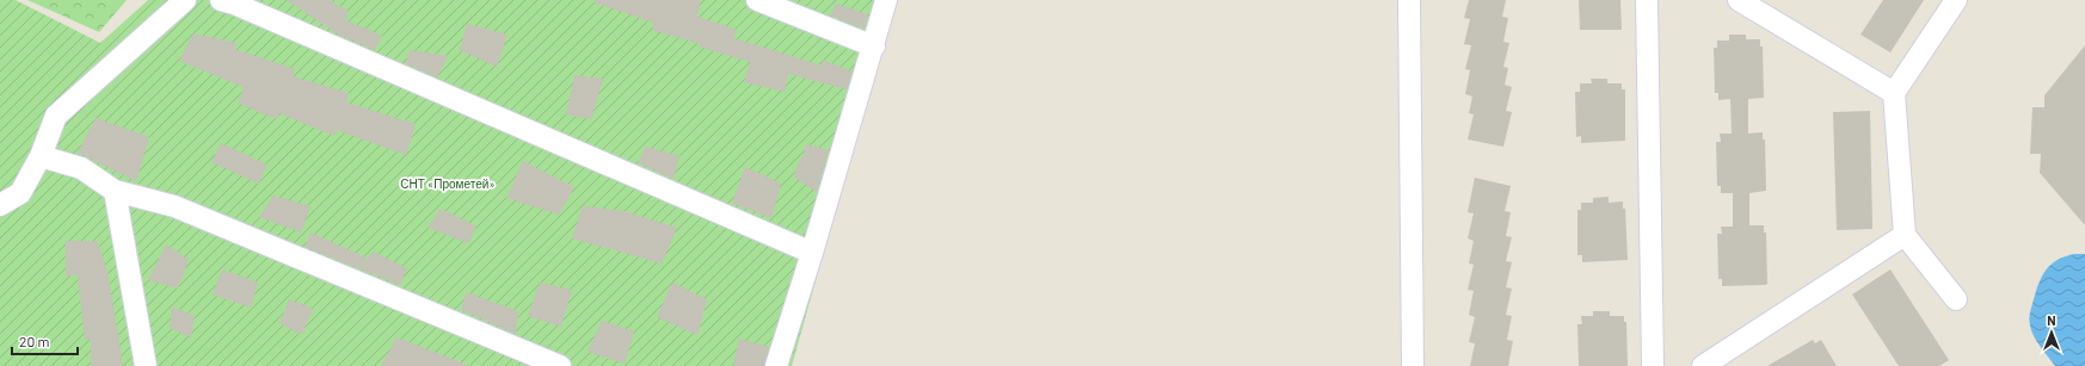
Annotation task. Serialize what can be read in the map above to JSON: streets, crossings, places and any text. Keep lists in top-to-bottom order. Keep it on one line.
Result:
{"parks":["СНТ «Прометей»"],"scale_bar":"20 m","north":"top"}
